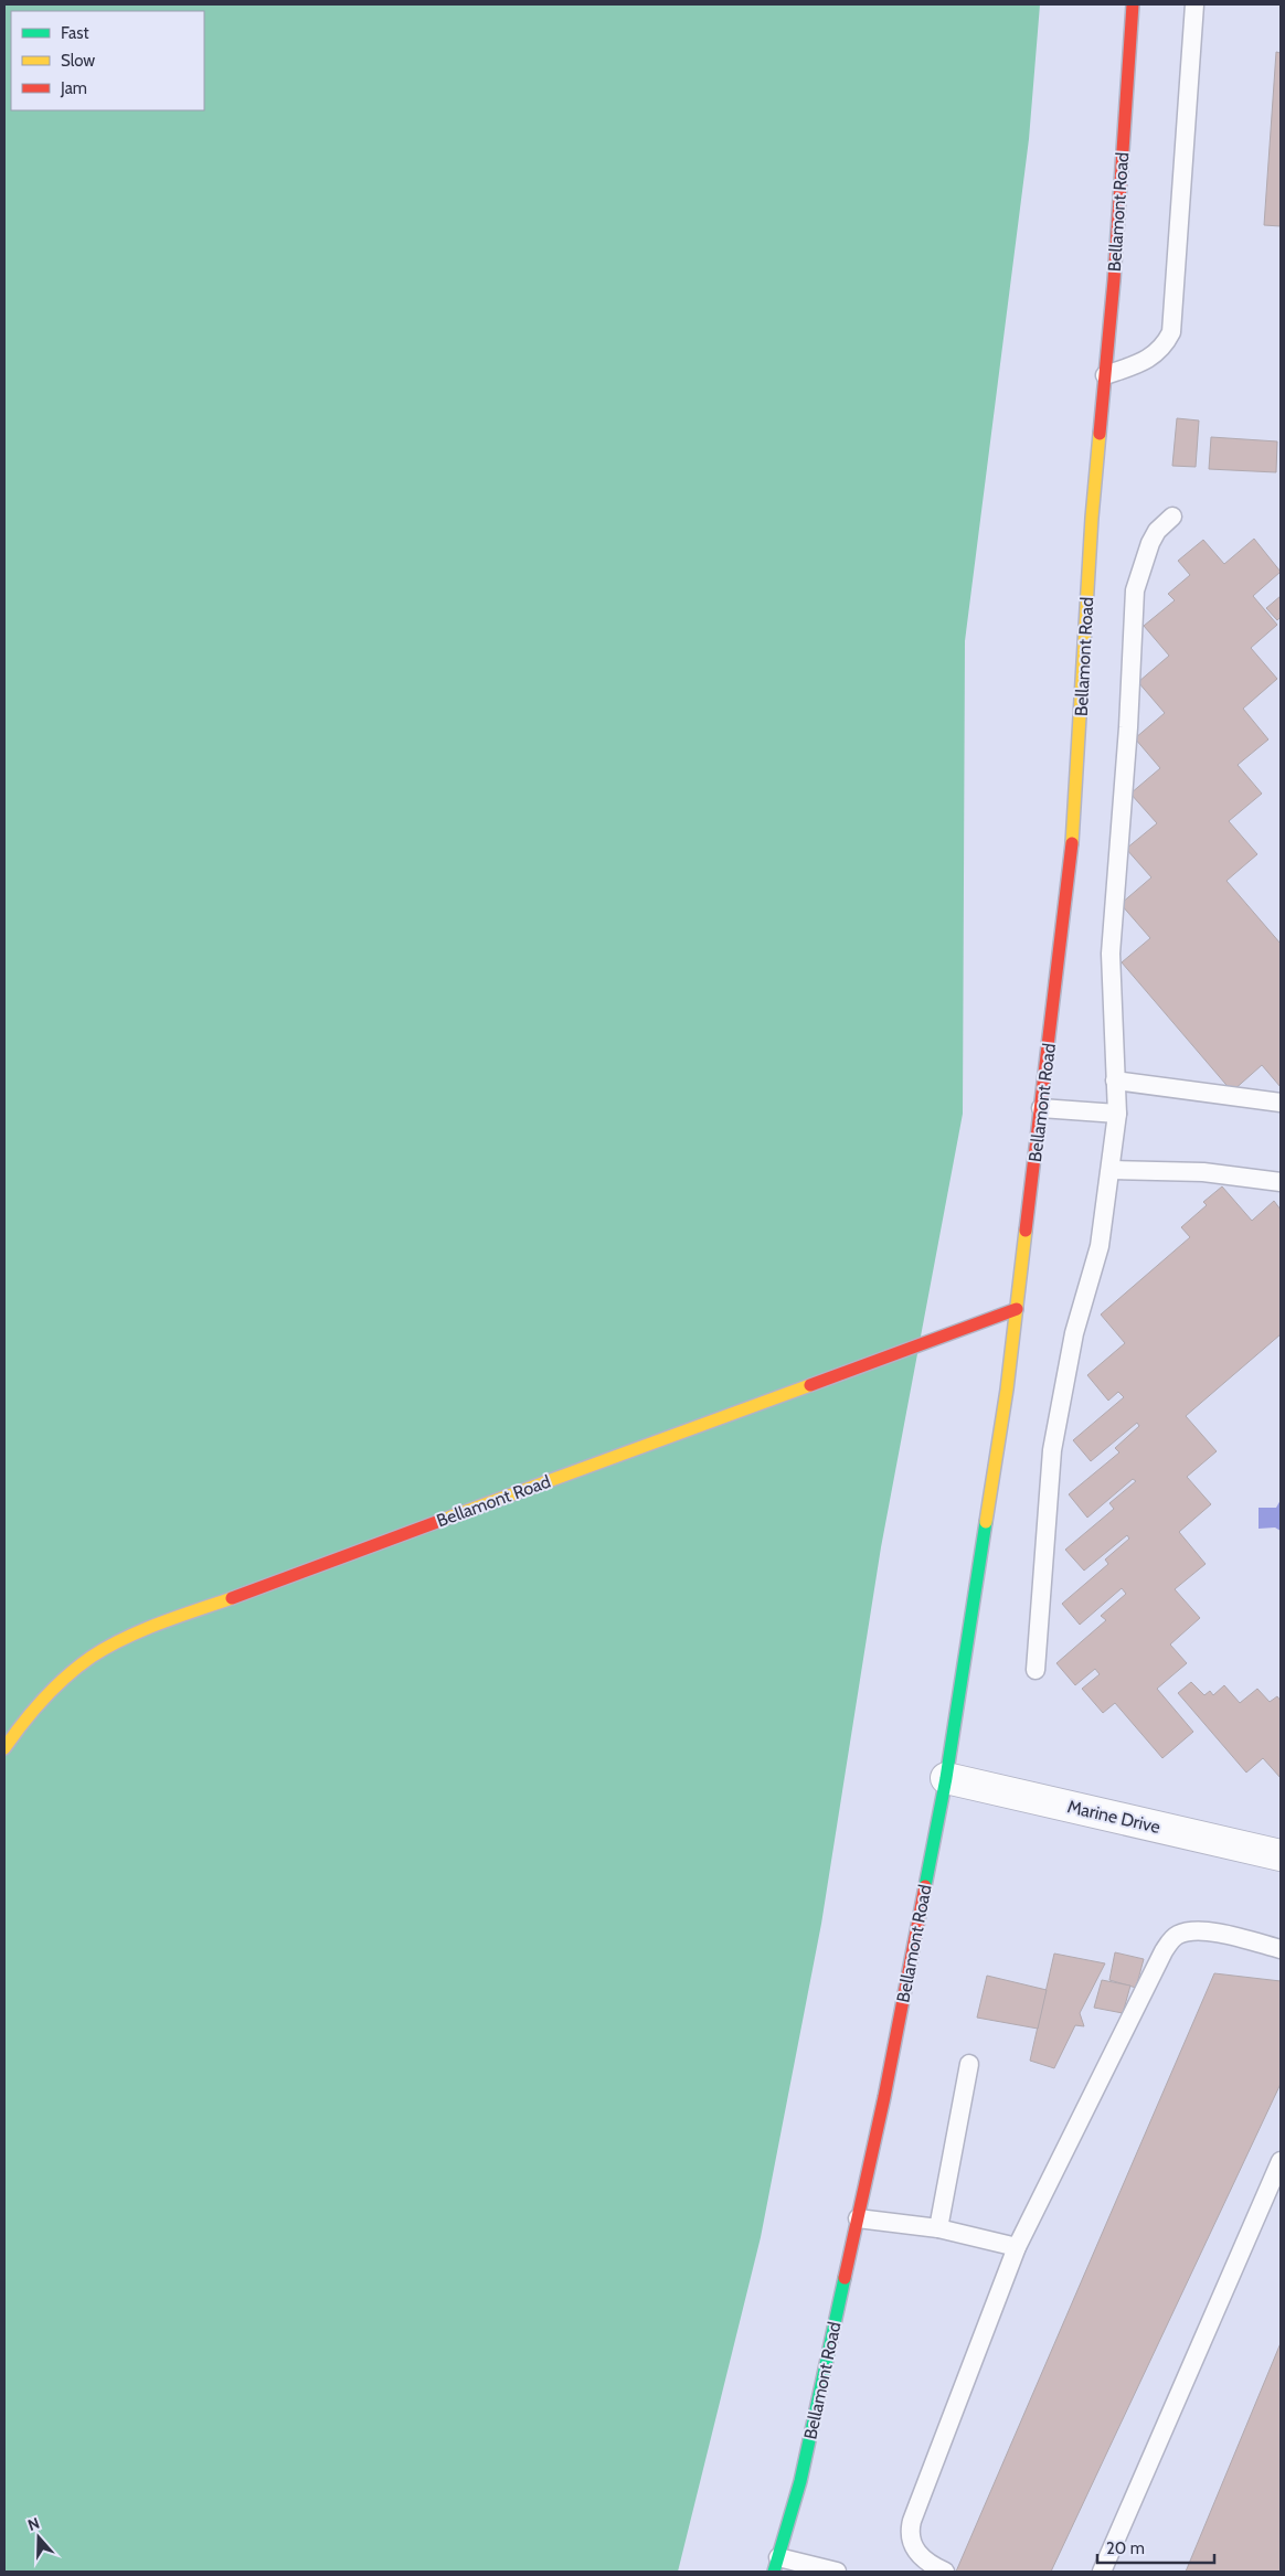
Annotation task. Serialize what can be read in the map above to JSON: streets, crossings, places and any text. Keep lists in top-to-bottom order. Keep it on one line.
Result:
{"streets":{"street":["Bellamont Road","Marine Drive"]},"crossings":[["Bellamont Road","Marine Drive"]],"legend":["Fast","Slow","Jam"],"scale_bar":"20 m","north":"top"}
